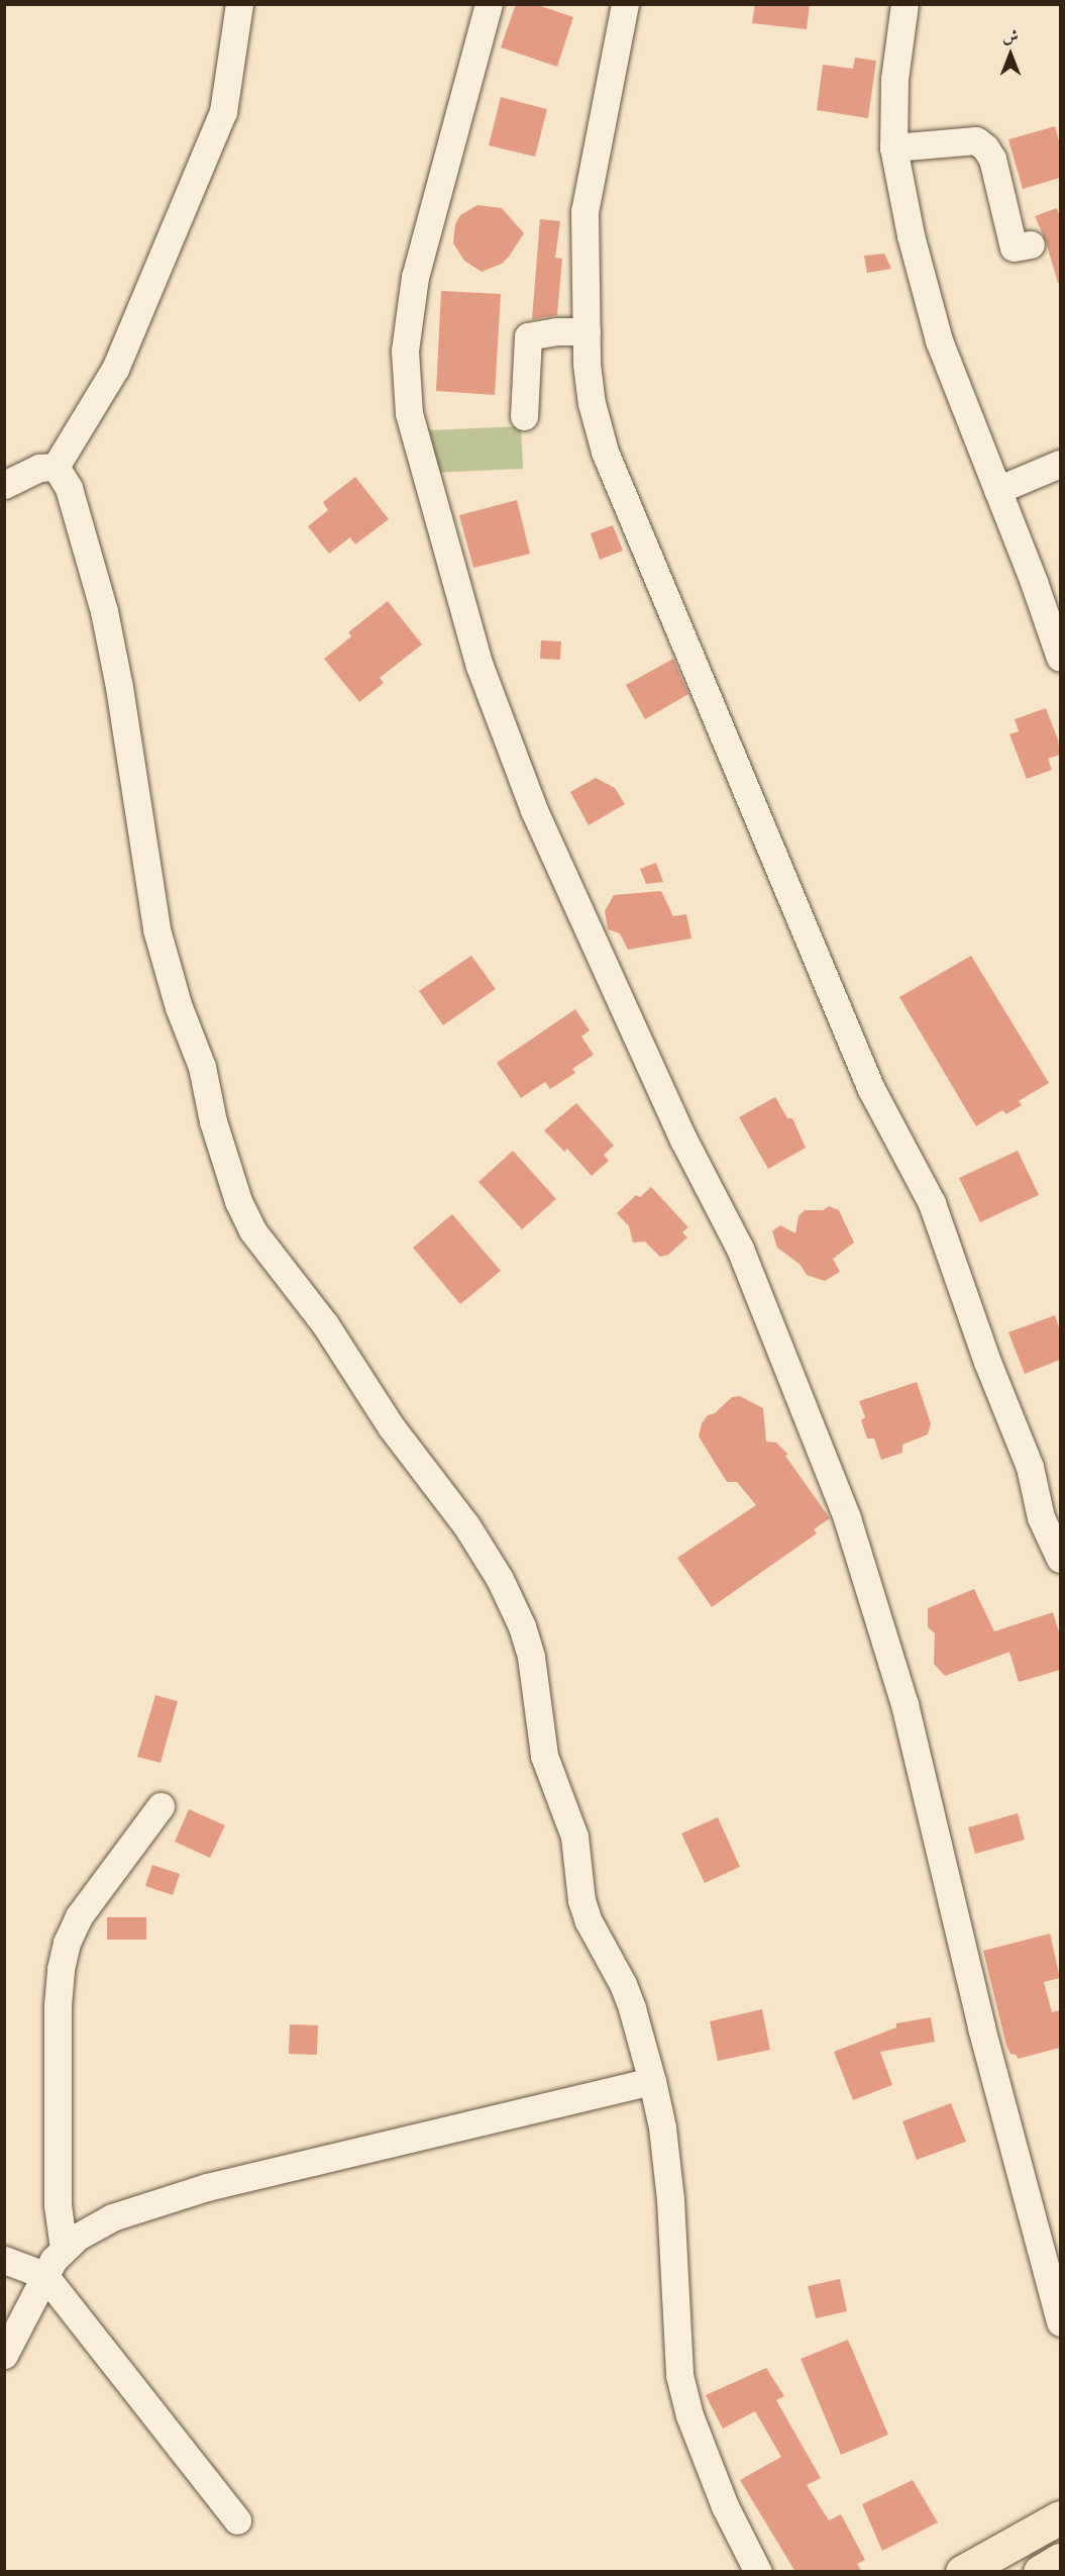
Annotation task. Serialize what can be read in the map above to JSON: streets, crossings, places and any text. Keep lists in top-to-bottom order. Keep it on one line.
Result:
{"north":"top"}
